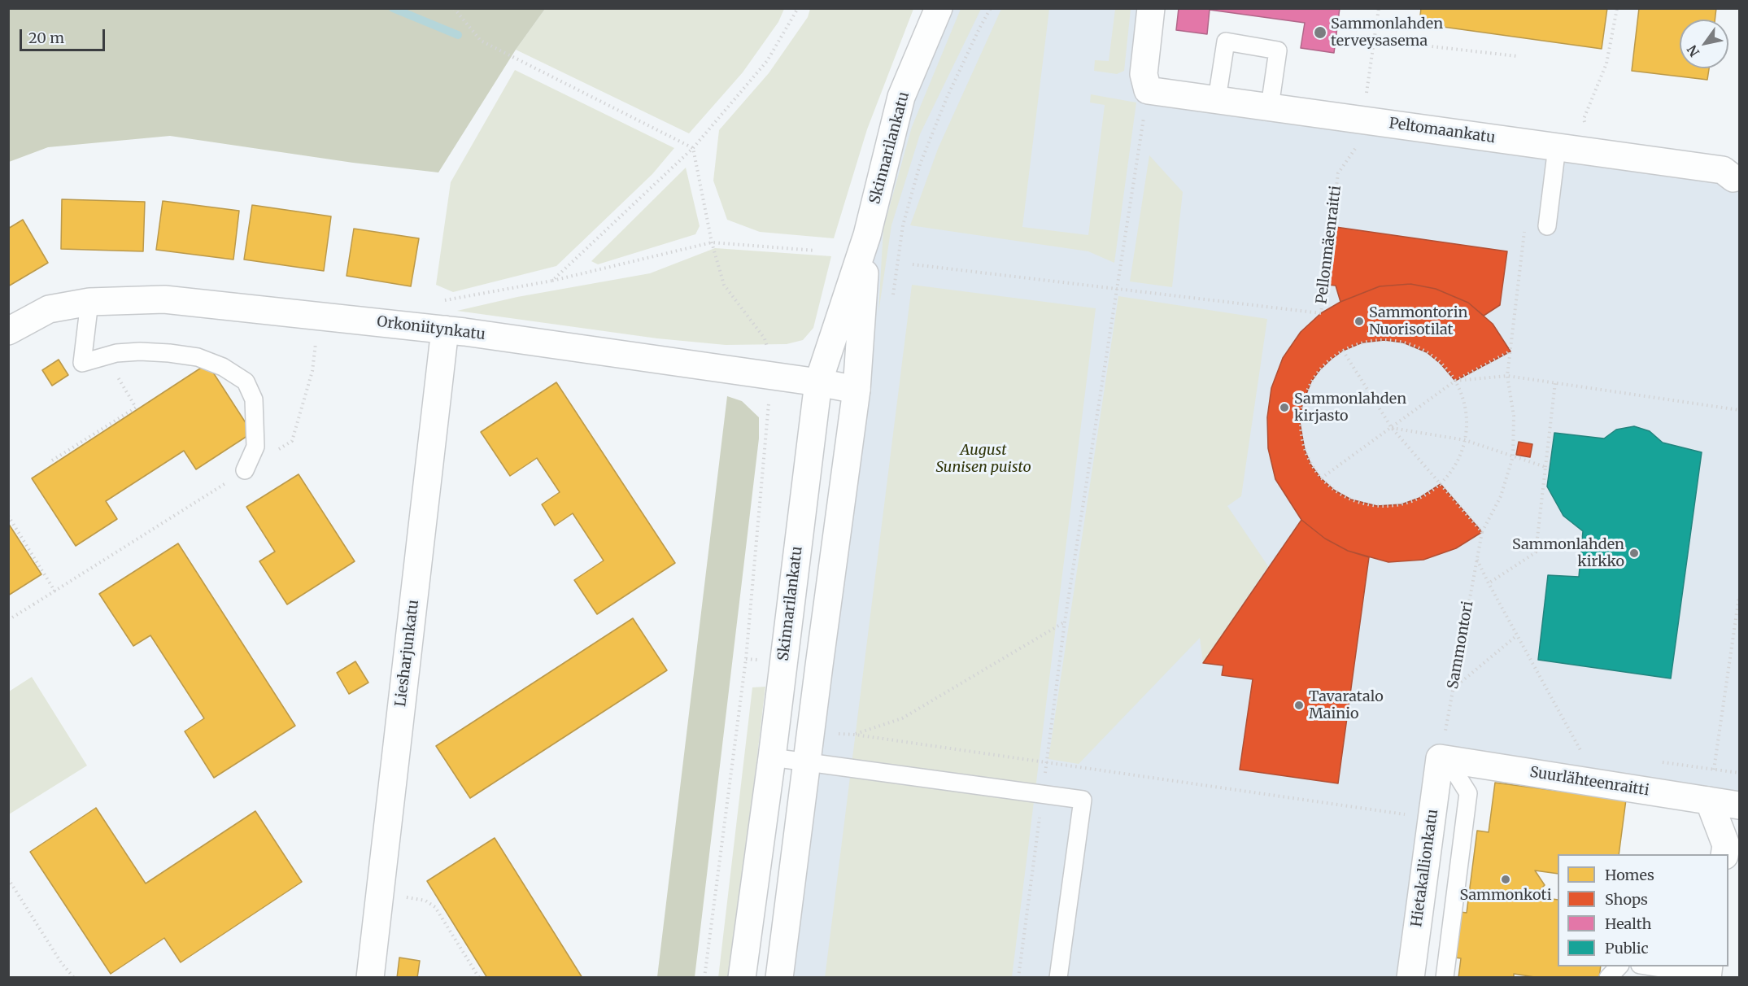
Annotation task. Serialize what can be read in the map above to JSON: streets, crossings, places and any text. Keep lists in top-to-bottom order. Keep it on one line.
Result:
{"streets":{"street":["Peltomaankatu","Skinnarilankatu","Orkoniitynkatu","Liesharjunkatu","Suurlähteenraitti","Hietakallionkatu"],"path":["Pellonmäenraitti","Sammontori"]},"crossings":[["Peltomaankatu","Pellonmäenraitti"],["Skinnarilankatu","Orkoniitynkatu"],["Orkoniitynkatu","Liesharjunkatu"],["Sammontori","Suurlähteenraitti"],["Sammontori","Hietakallionkatu"],["Suurlähteenraitti","Hietakallionkatu"]],"parks":["August Sunisen puisto"],"places":["Sammonlahden terveysasema","Sammontorin Nuorisotilat","Sammonlahden kirjasto","Sammonlahden kirkko","Tavaratalo Mainio","Sammonkoti"],"legend":["Homes","Shops","Health","Public"],"scale_bar":"20 m","north":"bottom left"}
